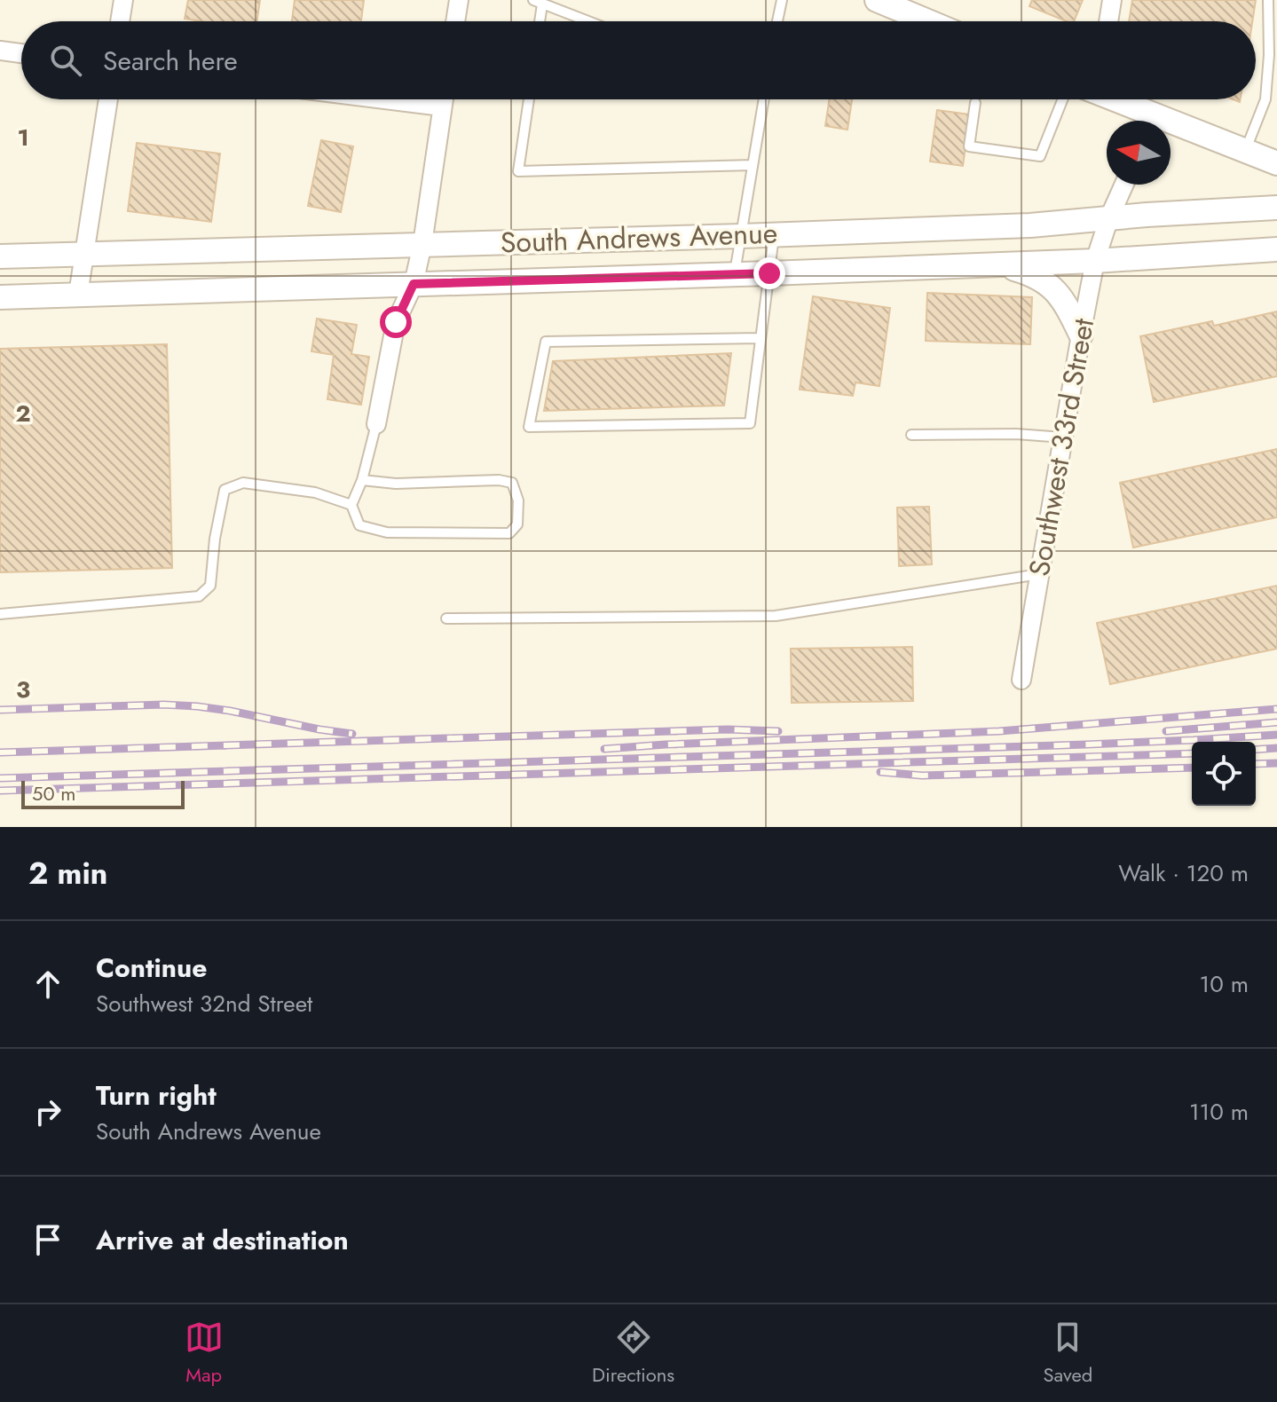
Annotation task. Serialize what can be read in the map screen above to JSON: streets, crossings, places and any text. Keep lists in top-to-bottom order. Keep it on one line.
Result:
{"streets":{"street":["South Andrews Avenue","Southwest 33rd Street"]},"crossings":[["South Andrews Avenue","Southwest 33rd Street"]],"scale_bar":"50 m","north":"left","page":{"search":"Search here","scale":"50 m","heading":["2 min","Walk · 120 m"],"list":[["Continue","Southwest 32nd Street","10 m"],["Turn right","South Andrews Avenue","110 m"],"Arrive at destination"],"nav":["Map","Directions","Saved"]},"grid":{"rows":["1","2","3"]}}
